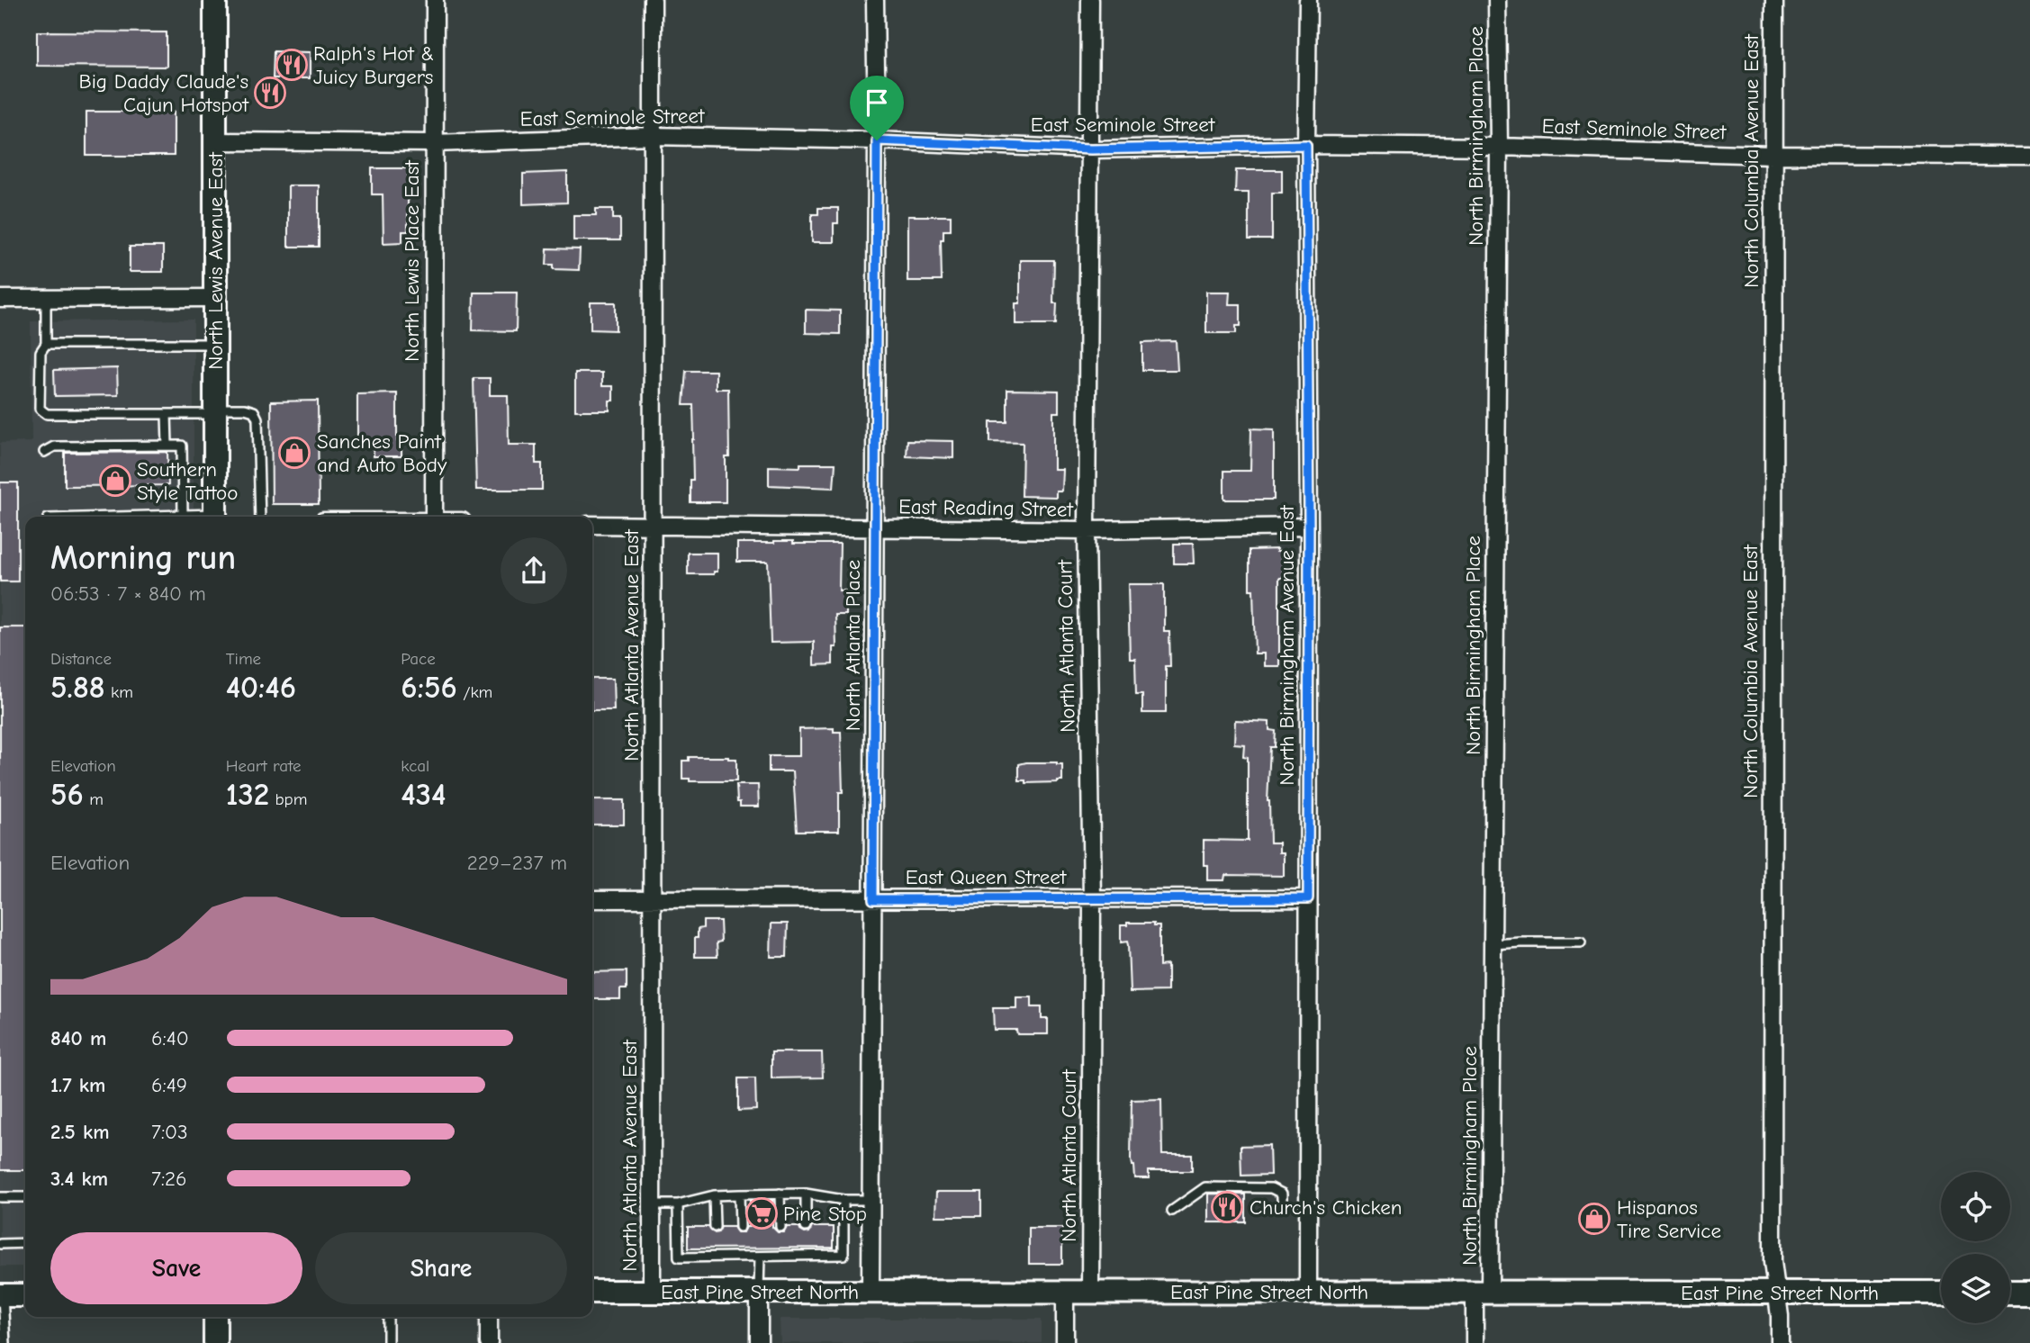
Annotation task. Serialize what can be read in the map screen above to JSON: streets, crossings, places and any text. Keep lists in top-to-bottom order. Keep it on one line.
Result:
{"streets":{"main road":["North Lewis Avenue East","East Pine Street North"],"street":["East Seminole Street","North Birmingham Place","North Columbia Avenue East","North Lewis Place East","East Reading Street","North Atlanta Avenue East","North Atlanta Place","North Birmingham Avenue East","North Atlanta Court","East Queen Street"]},"crossings":[["East Seminole Street","North Birmingham Place"],["East Seminole Street","North Columbia Avenue East"],["East Seminole Street","North Lewis Avenue East"],["East Seminole Street","North Lewis Place East"],["East Seminole Street","North Atlanta Avenue East"],["East Seminole Street","North Atlanta Place"],["East Seminole Street","North Birmingham Avenue East"],["East Seminole Street","North Atlanta Court"],["North Birmingham Place","East Pine Street North"],["North Columbia Avenue East","East Pine Street North"],["East Reading Street","North Atlanta Avenue East"],["East Reading Street","North Atlanta Place"],["East Reading Street","North Birmingham Avenue East"],["East Reading Street","North Atlanta Court"],["North Atlanta Avenue East","East Queen Street"],["North Atlanta Avenue East","East Pine Street North"],["North Atlanta Place","East Queen Street"],["North Atlanta Place","East Pine Street North"],["North Birmingham Avenue East","East Queen Street"],["North Birmingham Avenue East","East Pine Street North"],["North Atlanta Court","East Queen Street"],["North Atlanta Court","East Pine Street North"]],"places":{"restaurant":["Ralph's Hot & Juicy Burgers","Big Daddy Claude's Cajun Hotspot","Church's Chicken"],"shop":["Sanches Paint and Auto Body","Southern Style Tattoo","Hispanos Tire Service"],"supermarket":["Pine Stop"]},"page":{"heading":["Morning run","06:53 · 7 × 840 m"],"stats":[["Distance","5.88 km"],["Time","40:46"],["Pace","6:56 /km"],["Elevation","56 m"],["Heart rate","132 bpm"],["kcal","434"]],"chart":["Elevation","229–237 m"],"list":[{"name":"840 m","note":"6:40"},{"name":"1.7 km","note":"6:49"},{"name":"2.5 km","note":"7:03"},{"name":"3.4 km","note":"7:26"}],"buttons":["Save","Share"]}}
